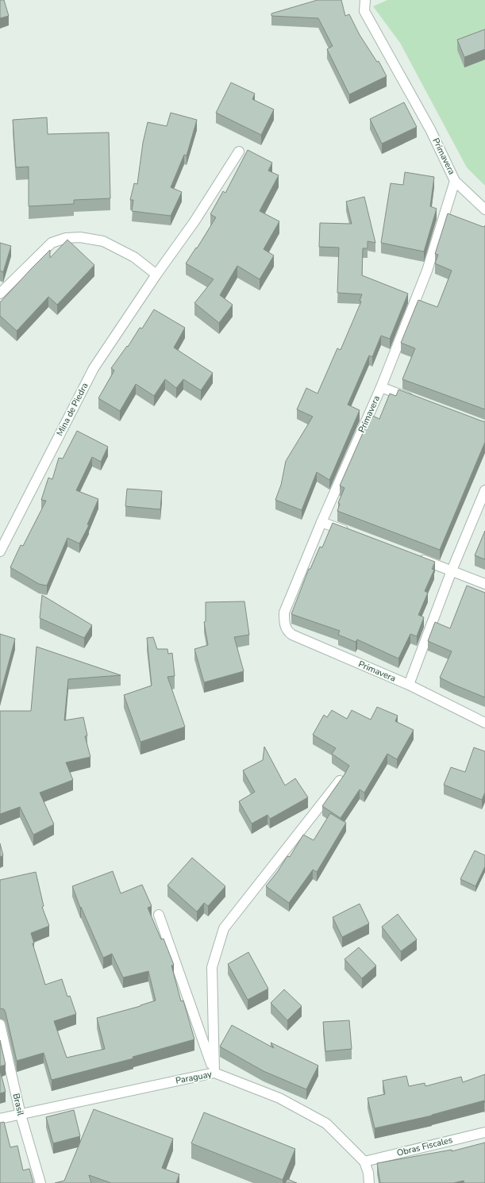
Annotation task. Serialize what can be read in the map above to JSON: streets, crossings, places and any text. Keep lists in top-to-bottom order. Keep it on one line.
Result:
{"streets":{"street":["Primavera","Mina de Piedra","Paraguay","Brasil","Obras Fiscales"]},"crossings":[["Paraguay","Brasil"],["Paraguay","Obras Fiscales"]]}
